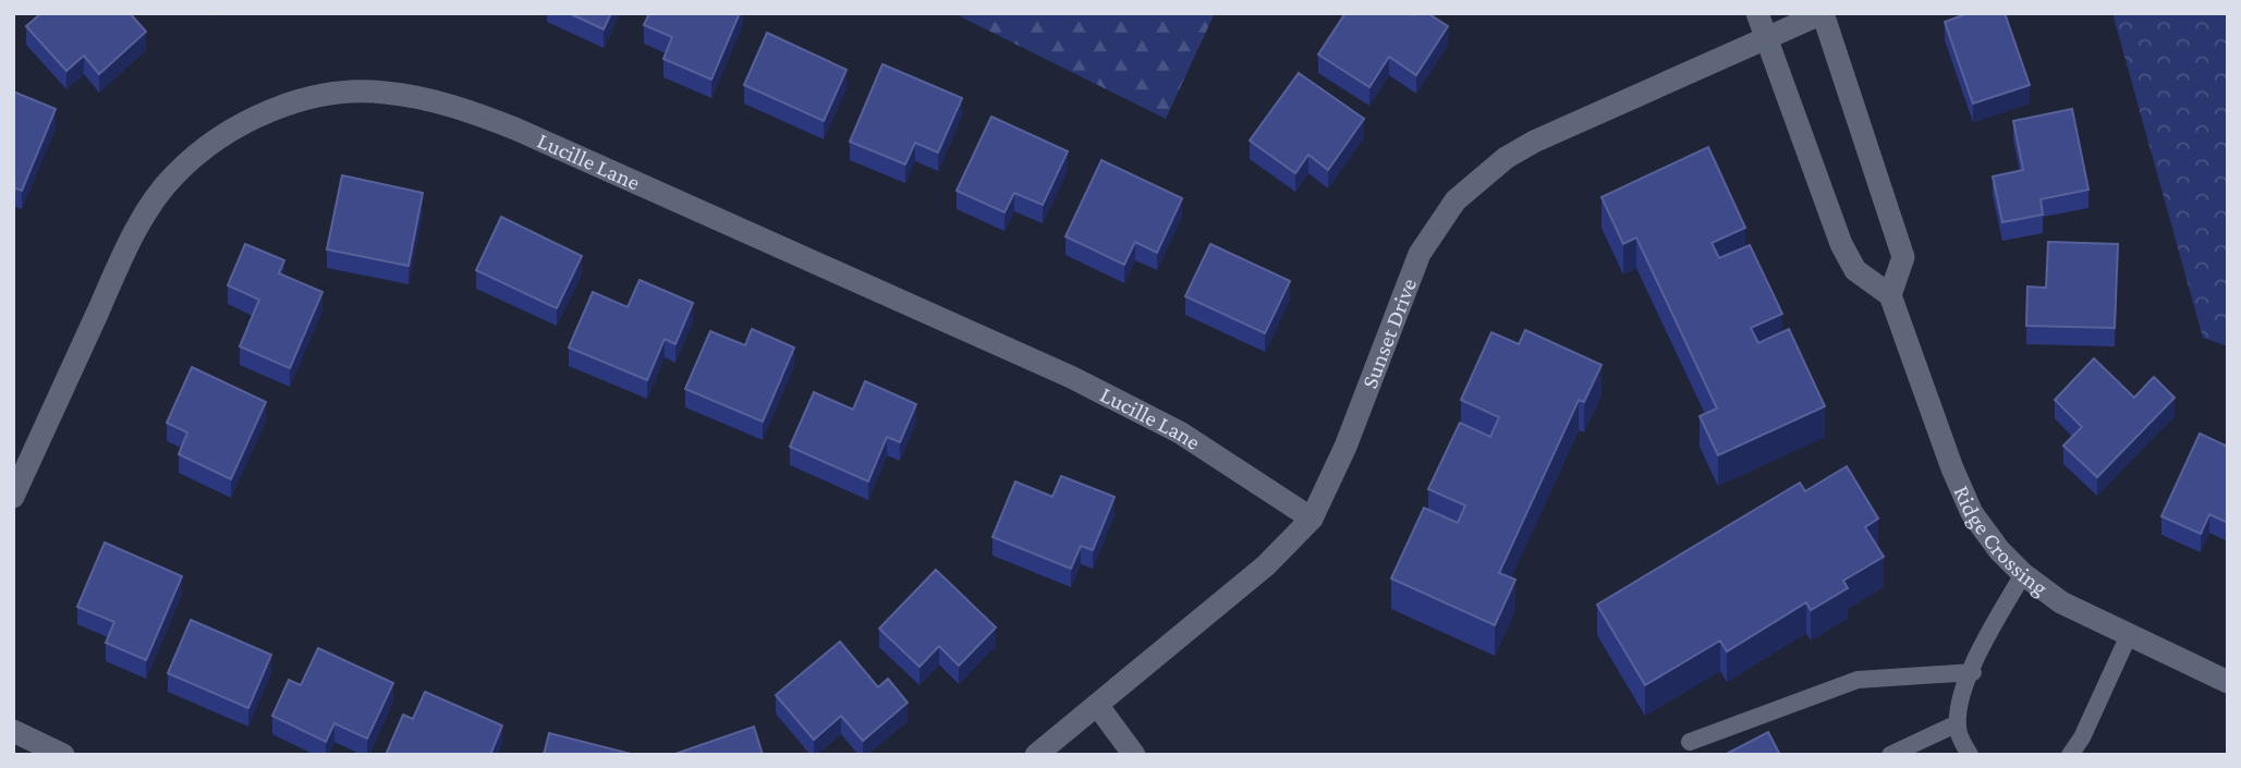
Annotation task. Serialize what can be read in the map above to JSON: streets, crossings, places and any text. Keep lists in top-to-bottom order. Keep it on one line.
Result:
{"streets":{"street":["Lucille Lane","Sunset Drive","Ridge Crossing"]},"crossings":[["Lucille Lane","Sunset Drive"]]}
